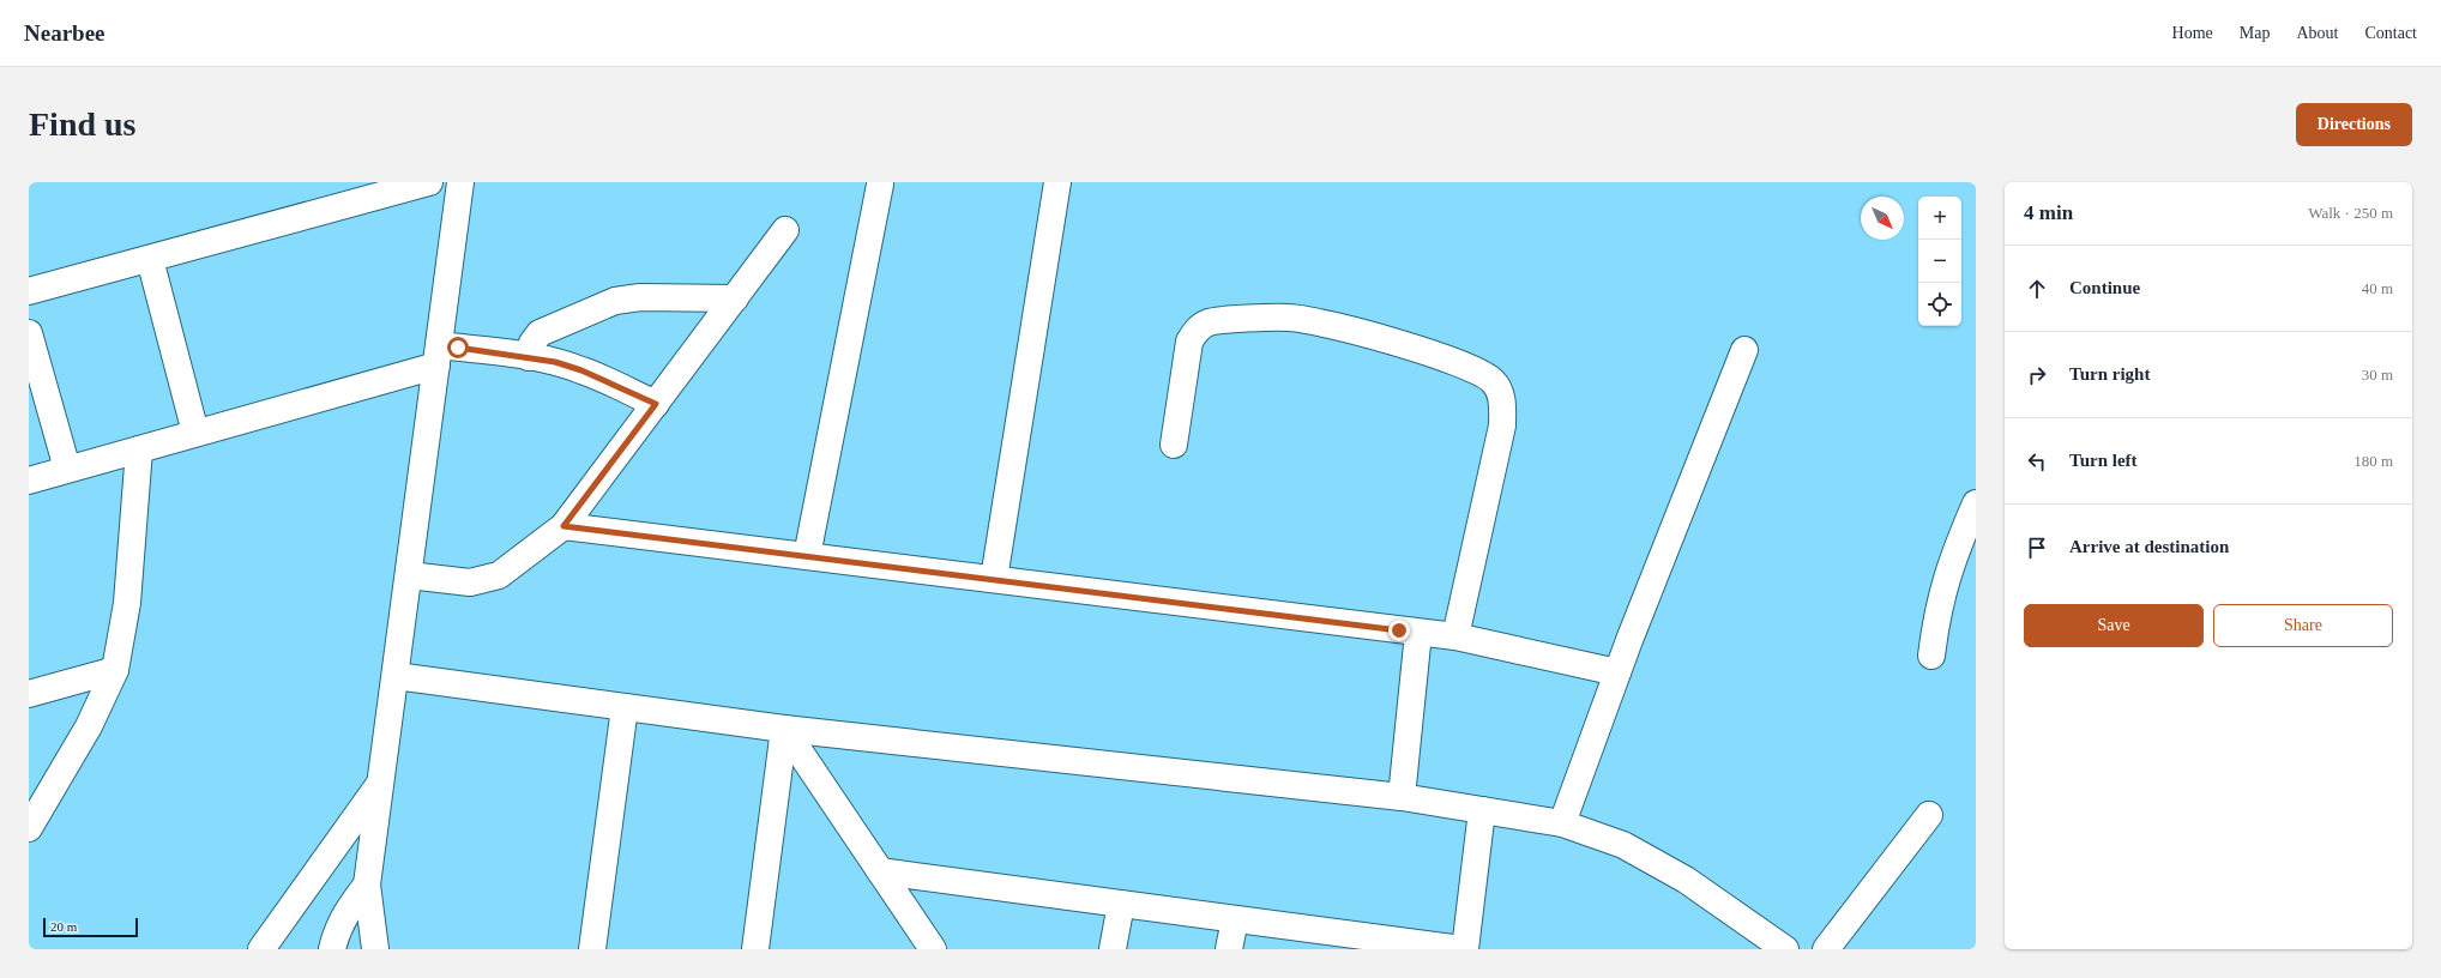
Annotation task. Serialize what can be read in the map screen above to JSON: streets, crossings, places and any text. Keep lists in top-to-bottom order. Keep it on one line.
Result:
{"scale_bar":"20 m","north":"bottom right","page":{"header":"Nearbee","nav":["Home","Map","About","Contact"],"buttons":["Directions",["Save","Share"]],"title":"Find us","heading":["4 min","Walk · 250 m"],"map_buttons":["+","−"],"list":[["Continue","40 m"],["Turn right","30 m"],["Turn left","180 m"],"Arrive at destination"],"scale":"20 m"}}
